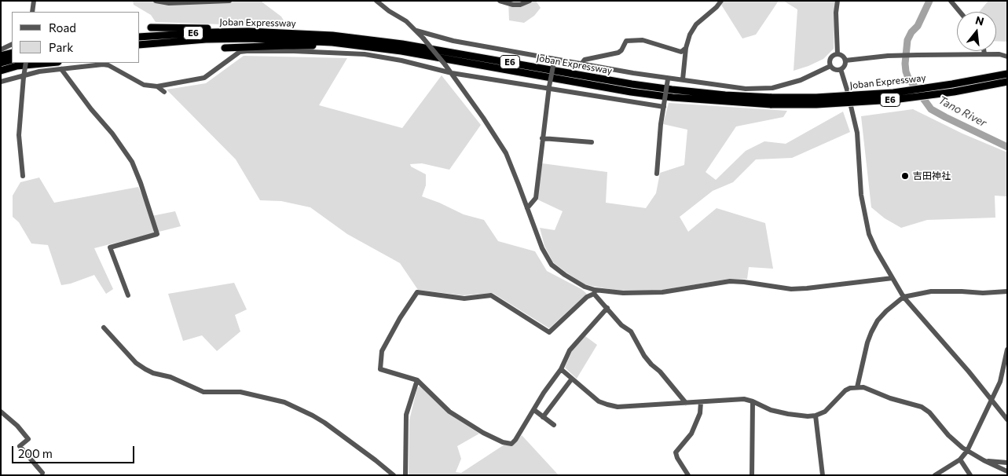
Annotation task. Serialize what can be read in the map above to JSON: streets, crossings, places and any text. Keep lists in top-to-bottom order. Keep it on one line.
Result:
{"streets":{"highway":["Joban Expressway","E6"]},"water":["Tano River"],"places":["吉田神社"],"legend":["Road","Park"],"scale_bar":"200 m","north":"top"}
